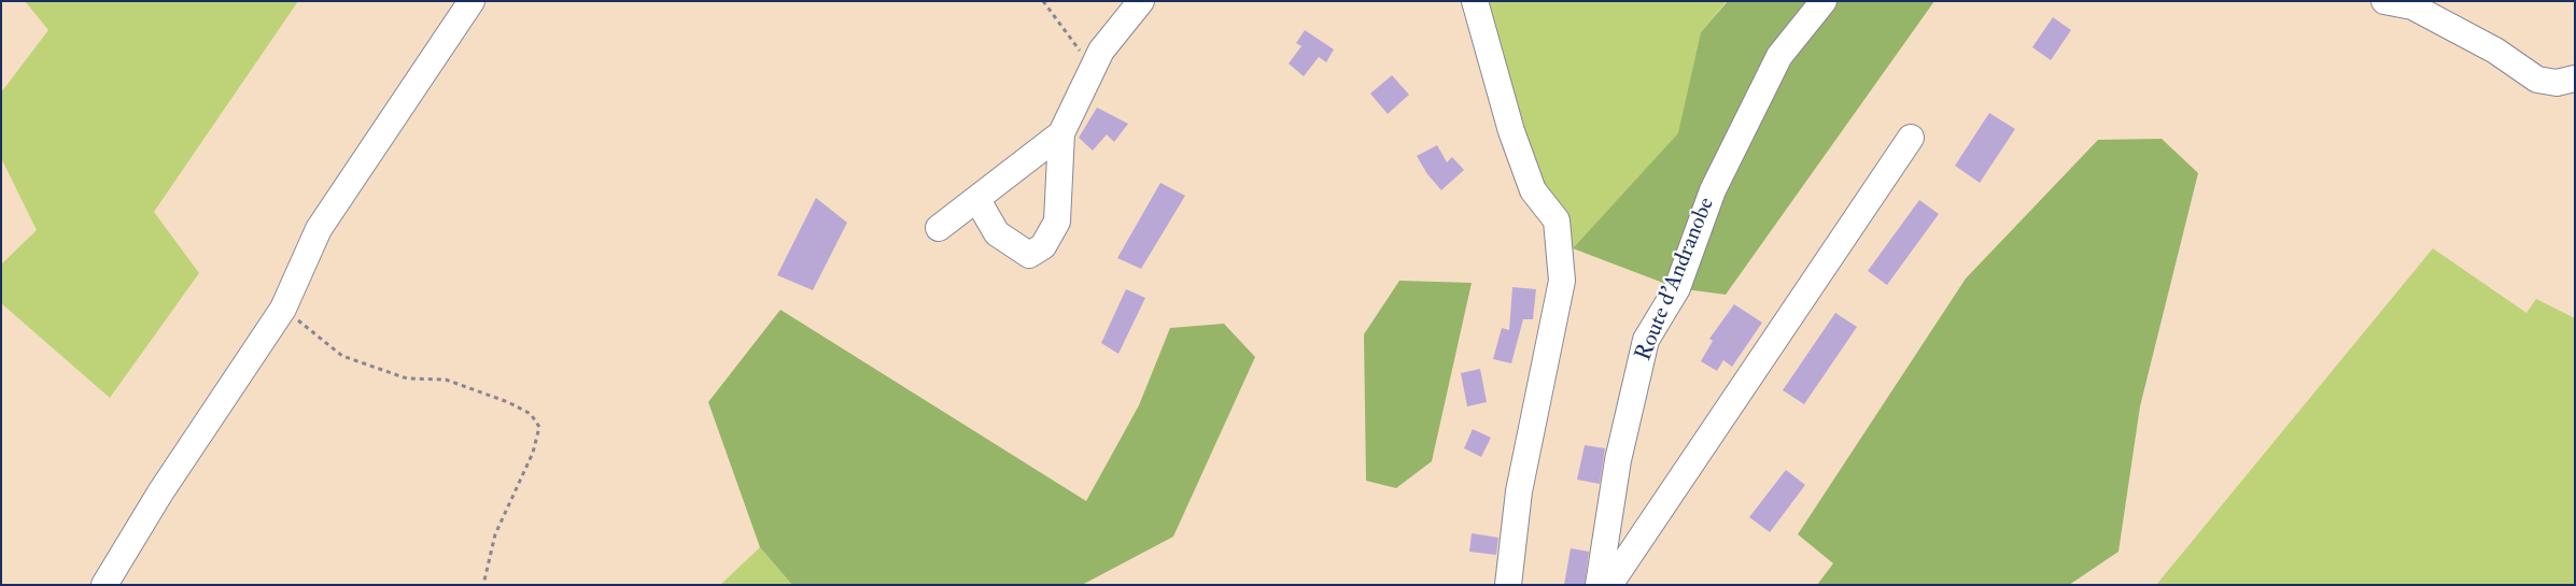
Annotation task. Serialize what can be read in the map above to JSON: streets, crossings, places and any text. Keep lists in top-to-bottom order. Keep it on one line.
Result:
{"streets":{"street":["Route d'Andranobe"]}}
